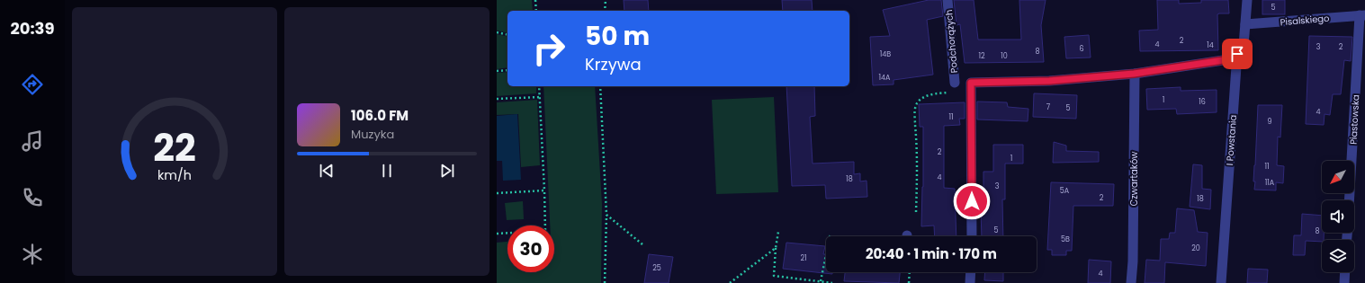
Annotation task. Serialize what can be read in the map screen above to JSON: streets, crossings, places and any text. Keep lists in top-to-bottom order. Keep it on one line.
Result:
{"streets":{"street":["Pisalskiego","Podchorążych","Piastowska","I Powstania","Czwartaków"]},"crossings":[["Pisalskiego","Piastowska"],["Pisalskiego","I Powstania"]],"house_numbers":["5","2","4","14","3","2","6","8","14B","12","10","14A","1","16","7","5","4","11","9","2","1","11","4","18","11A","3","5A","2","18","5","8","5B","20","21","25","4"],"north":"bottom left","page":{"tabs":"20:39","turn":["50 m","Krzywa"],"song":["106.0 FM","Muzyka"],"limit":"30","trip":"20:40 · 1 min · 170 m","gauge":["22","km/h"]}}
